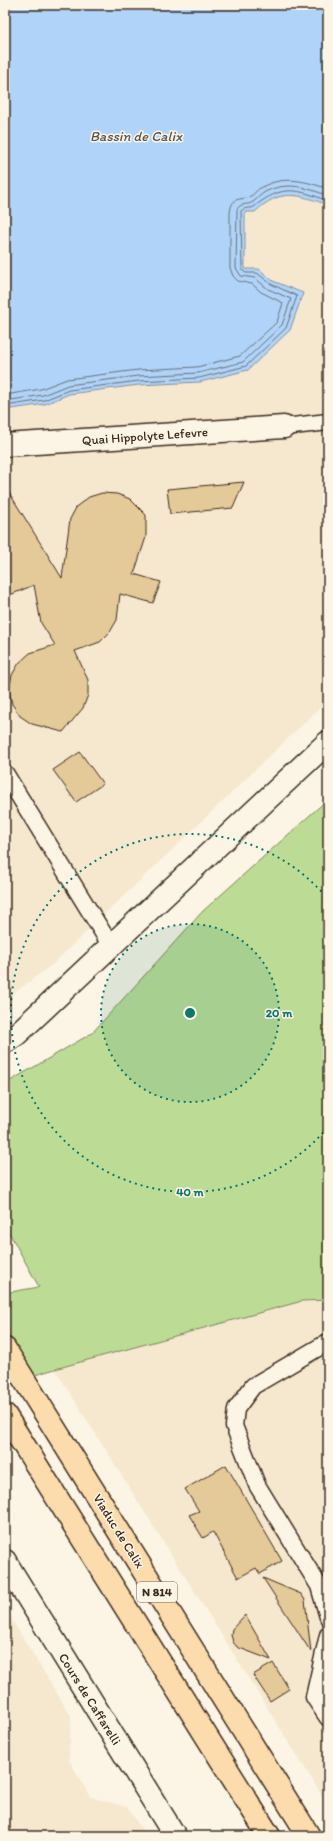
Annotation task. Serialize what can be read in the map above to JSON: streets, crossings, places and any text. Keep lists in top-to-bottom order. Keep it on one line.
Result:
{"streets":{"highway":["Viaduc de Calix","N 814"],"street":["Quai Hippolyte Lefevre","Cours de Caffarelli"]},"water":["Bassin de Calix"],"rings":["20 m","40 m"]}
